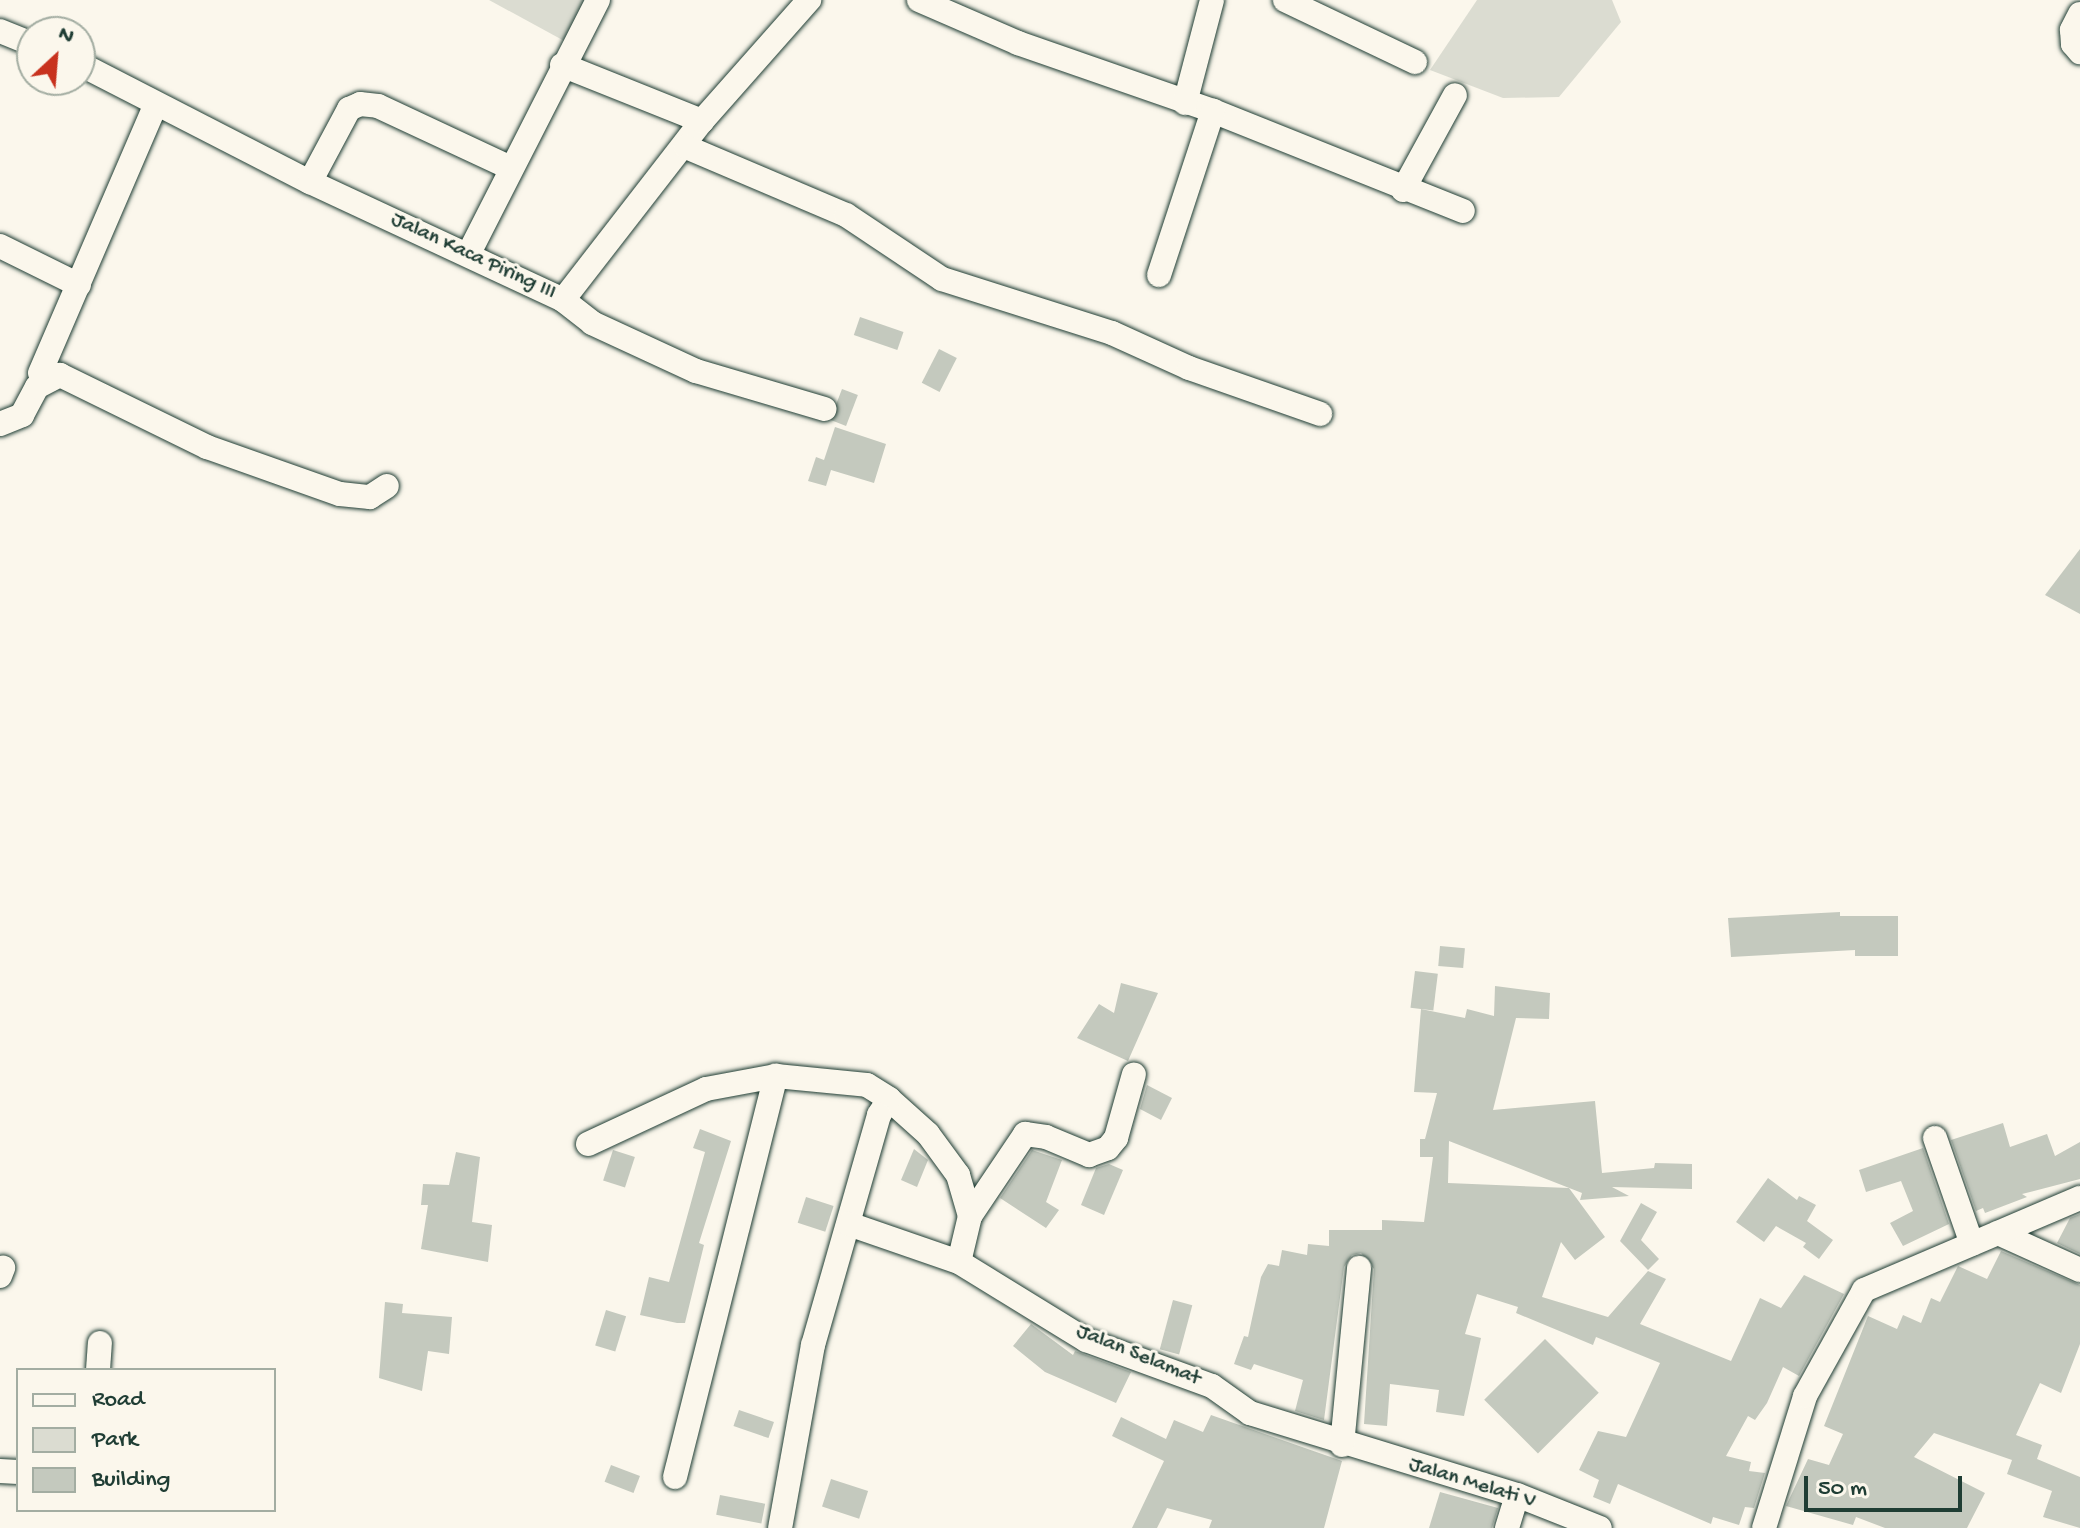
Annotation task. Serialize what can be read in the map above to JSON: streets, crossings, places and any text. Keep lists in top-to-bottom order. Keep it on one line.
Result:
{"streets":{"street":["Jalan Kaca Piring III","Jalan Selamat","Jalan Melati V"]},"crossings":[["Jalan Selamat","Jalan Melati V"]],"legend":["Road","Park","Building"],"scale_bar":"50 m","north":"top right"}
